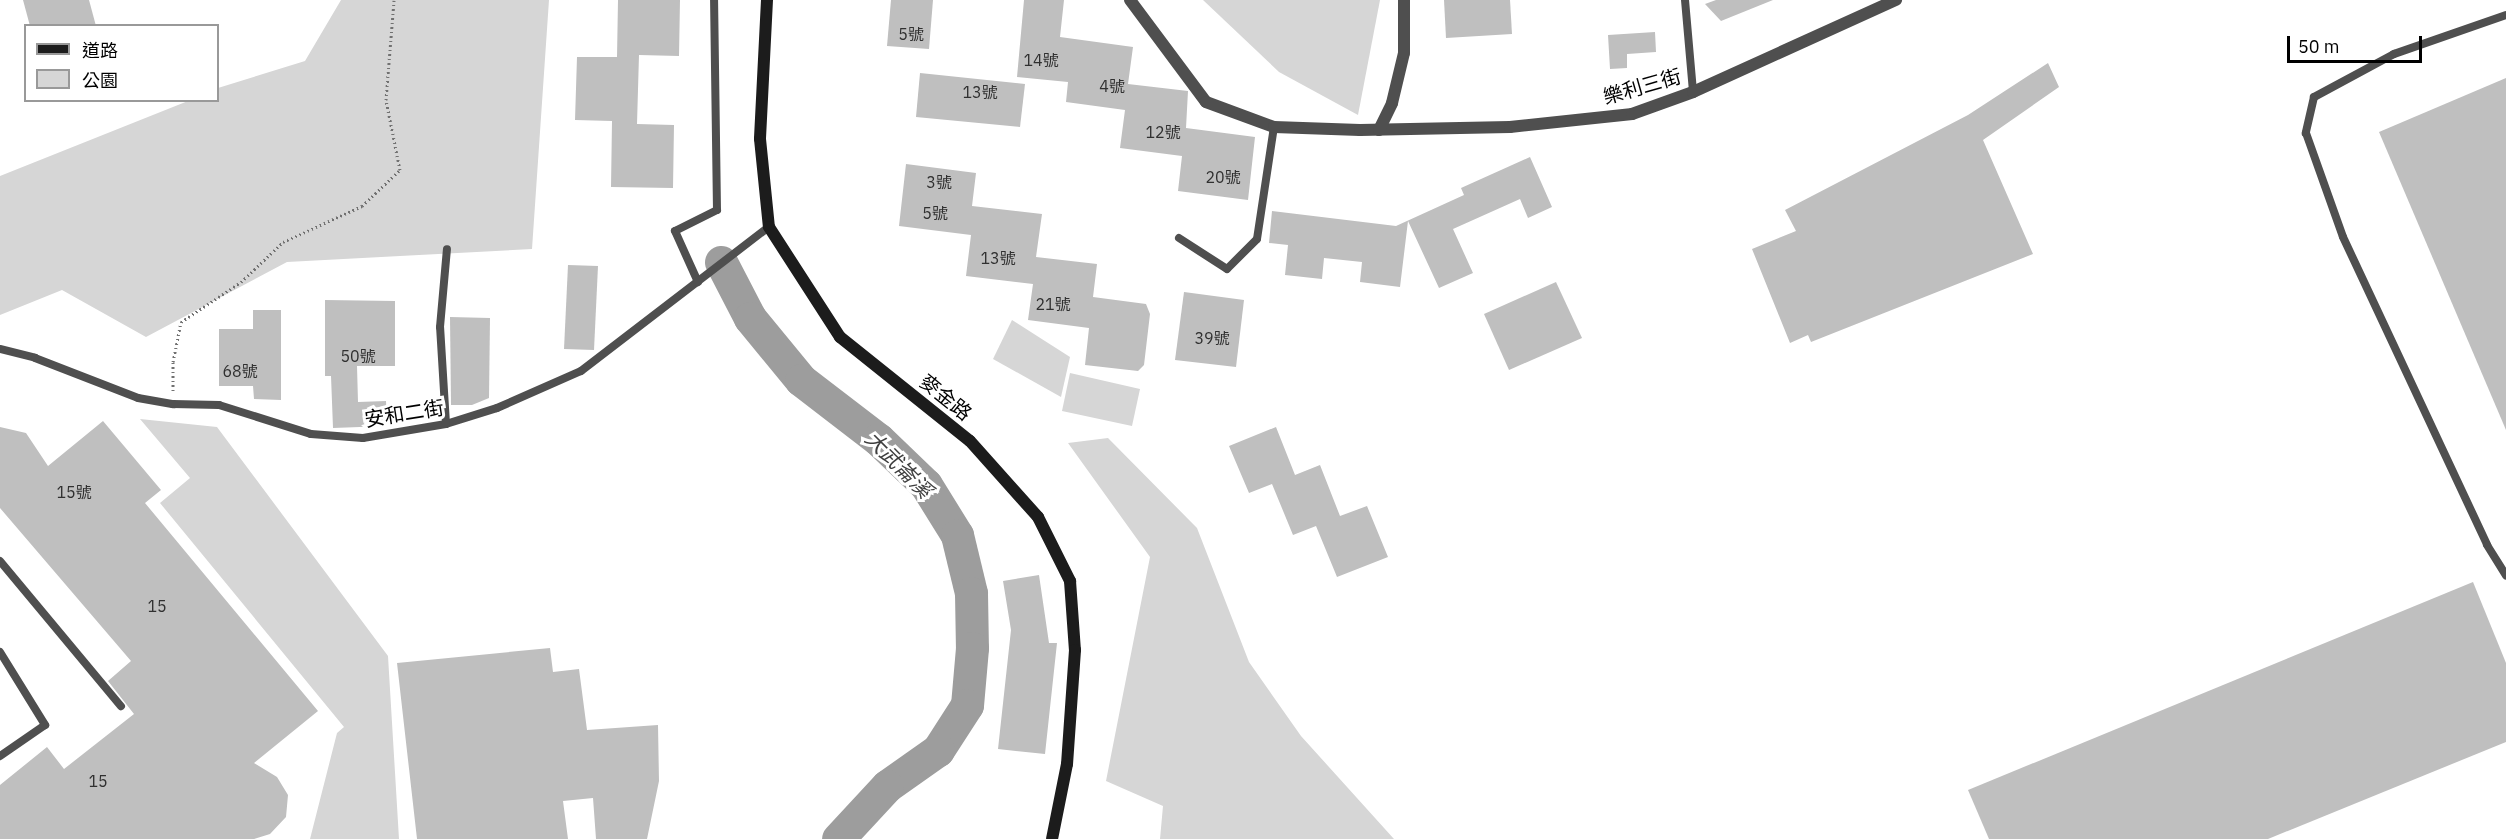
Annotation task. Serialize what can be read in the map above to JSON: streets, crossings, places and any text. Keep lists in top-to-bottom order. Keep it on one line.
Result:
{"streets":{"street":["樂利三街","麥金路"],"lane":["安和二街"]},"crossings":[["麥金路","安和二街"]],"water":["大武崙溪"],"house_numbers":["5號","14號","4號","13號","12號","20號","3號","5號","13號","21號","39號","50號","68號","15號","15","15"],"legend":["道路","公園"],"scale_bar":"50 m"}
